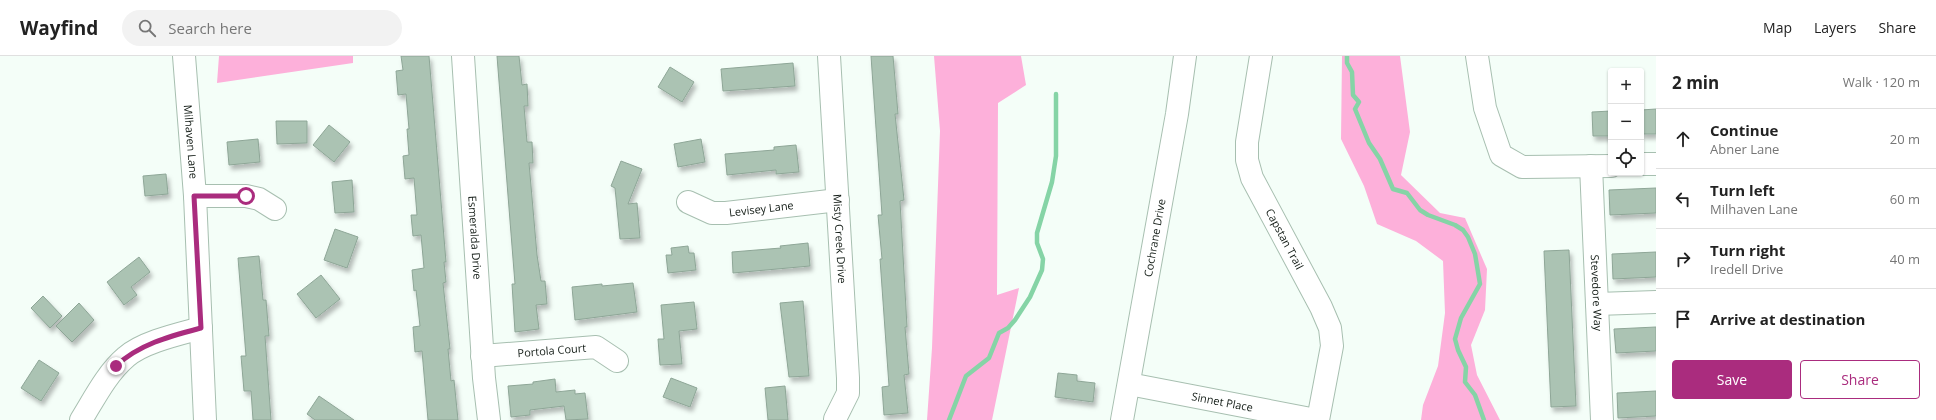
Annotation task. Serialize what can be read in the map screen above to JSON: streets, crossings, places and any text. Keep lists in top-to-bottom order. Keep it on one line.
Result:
{"streets":{"street":["Milhaven Lane","Levisey Lane","Esmeralda Drive","Cochrane Drive","Misty Creek Drive","Capstan Trail","Stevedore Way","Portola Court","Sinnet Place"]},"crossings":[["Levisey Lane","Misty Creek Drive"],["Esmeralda Drive","Portola Court"],["Cochrane Drive","Sinnet Place"],["Capstan Trail","Sinnet Place"]],"page":{"header":"Wayfind","search":"Search here","nav":["Map","Layers","Share"],"heading":["2 min","Walk · 120 m"],"map_buttons":["+","−"],"list":[["Continue","Abner Lane","20 m"],["Turn left","Milhaven Lane","60 m"],["Turn right","Iredell Drive","40 m"],"Arrive at destination"],"buttons":["Save","Share"]}}
